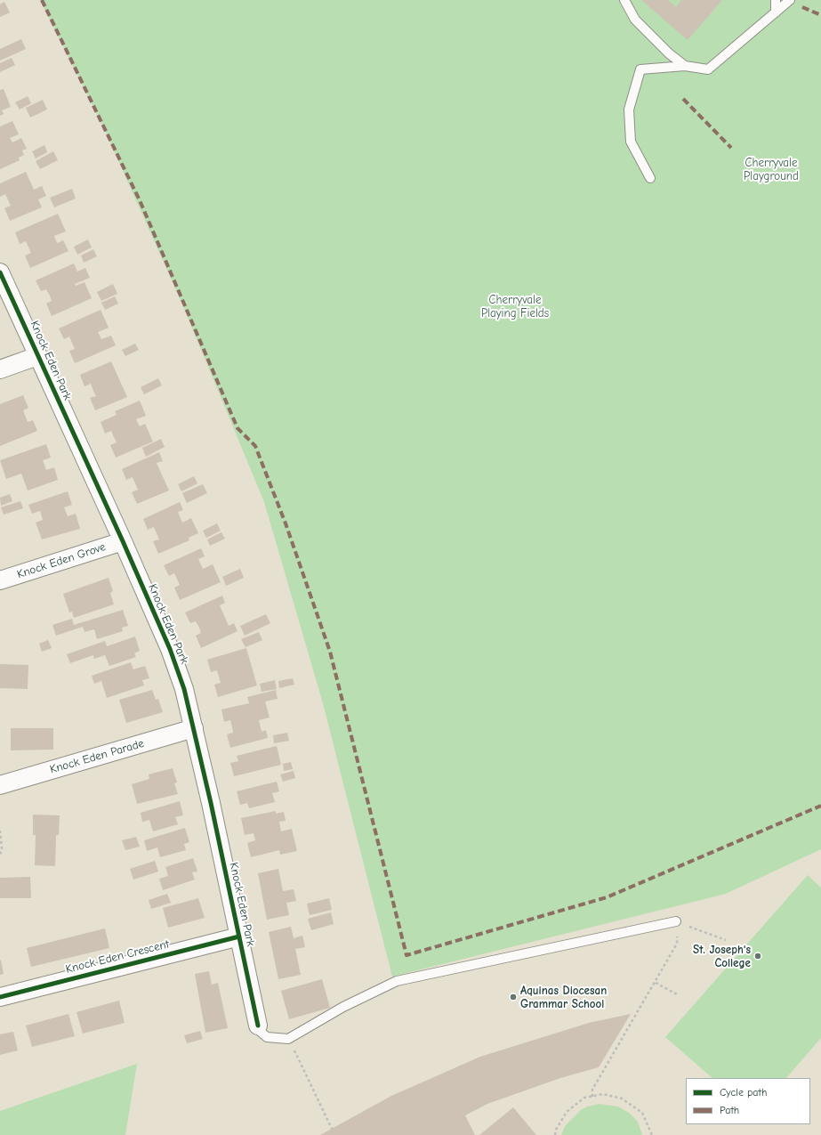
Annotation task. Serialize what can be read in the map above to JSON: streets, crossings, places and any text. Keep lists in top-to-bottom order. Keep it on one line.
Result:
{"streets":{"street":["Knock Eden Park","Knock Eden Grove","Knock Eden Parade","Knock Eden Crescent"]},"crossings":[["Knock Eden Park","Knock Eden Grove"],["Knock Eden Park","Knock Eden Parade"],["Knock Eden Park","Knock Eden Crescent"]],"parks":["Cherryvale Playground","Cherryvale Playing Fields"],"places":["St. Joseph's College","Aquinas Diocesan Grammar School"],"legend":["Cycle path","Path"]}
